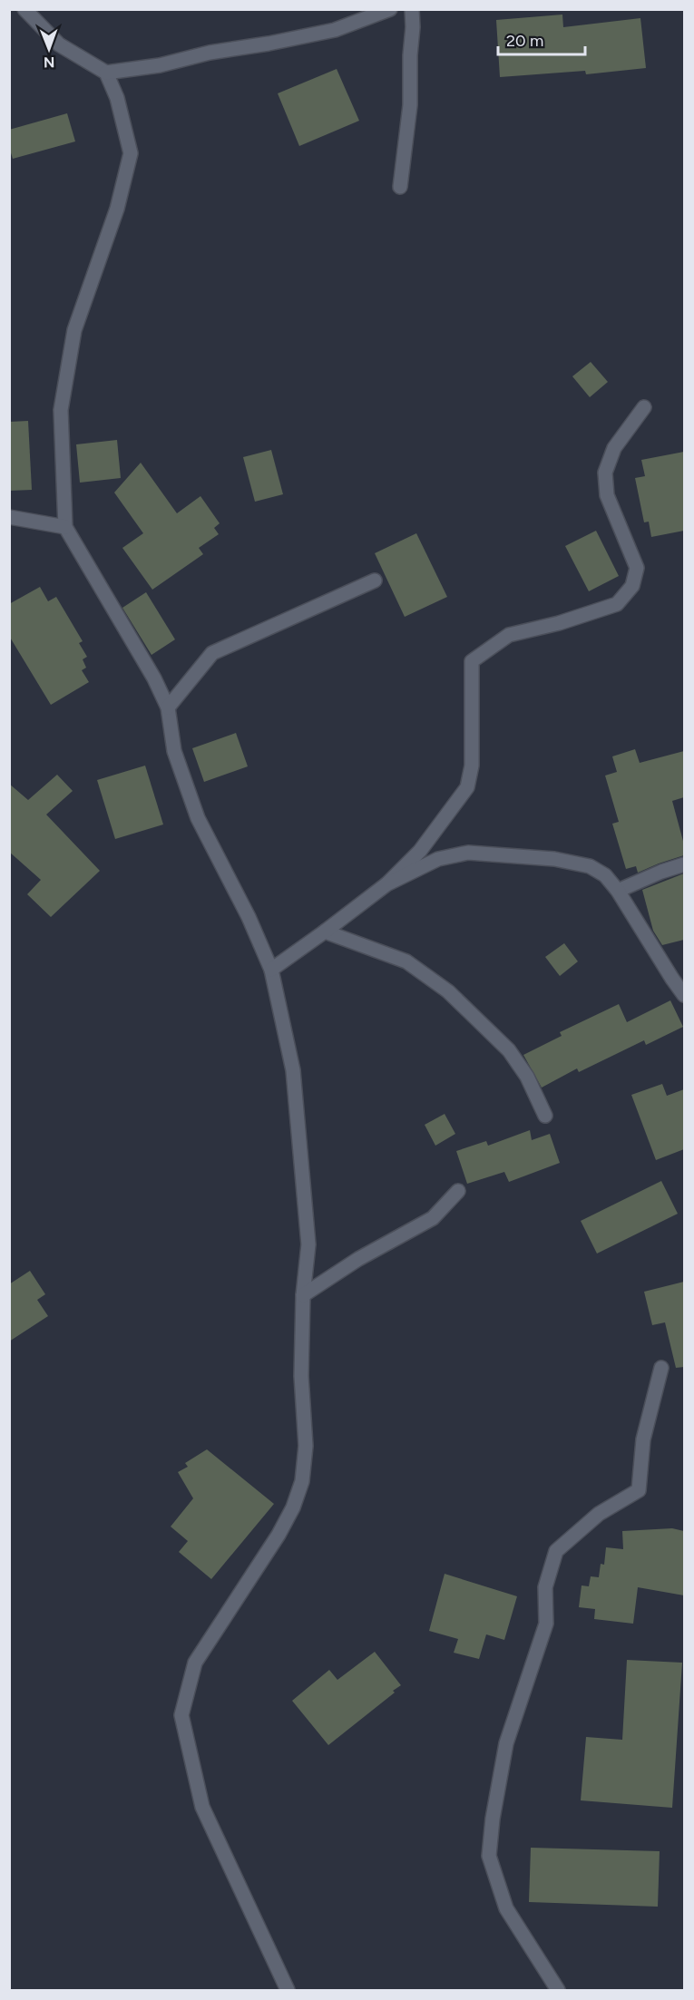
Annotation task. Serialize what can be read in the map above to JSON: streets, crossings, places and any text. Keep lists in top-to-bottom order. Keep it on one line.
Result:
{"scale_bar":"20 m","north":"bottom"}
